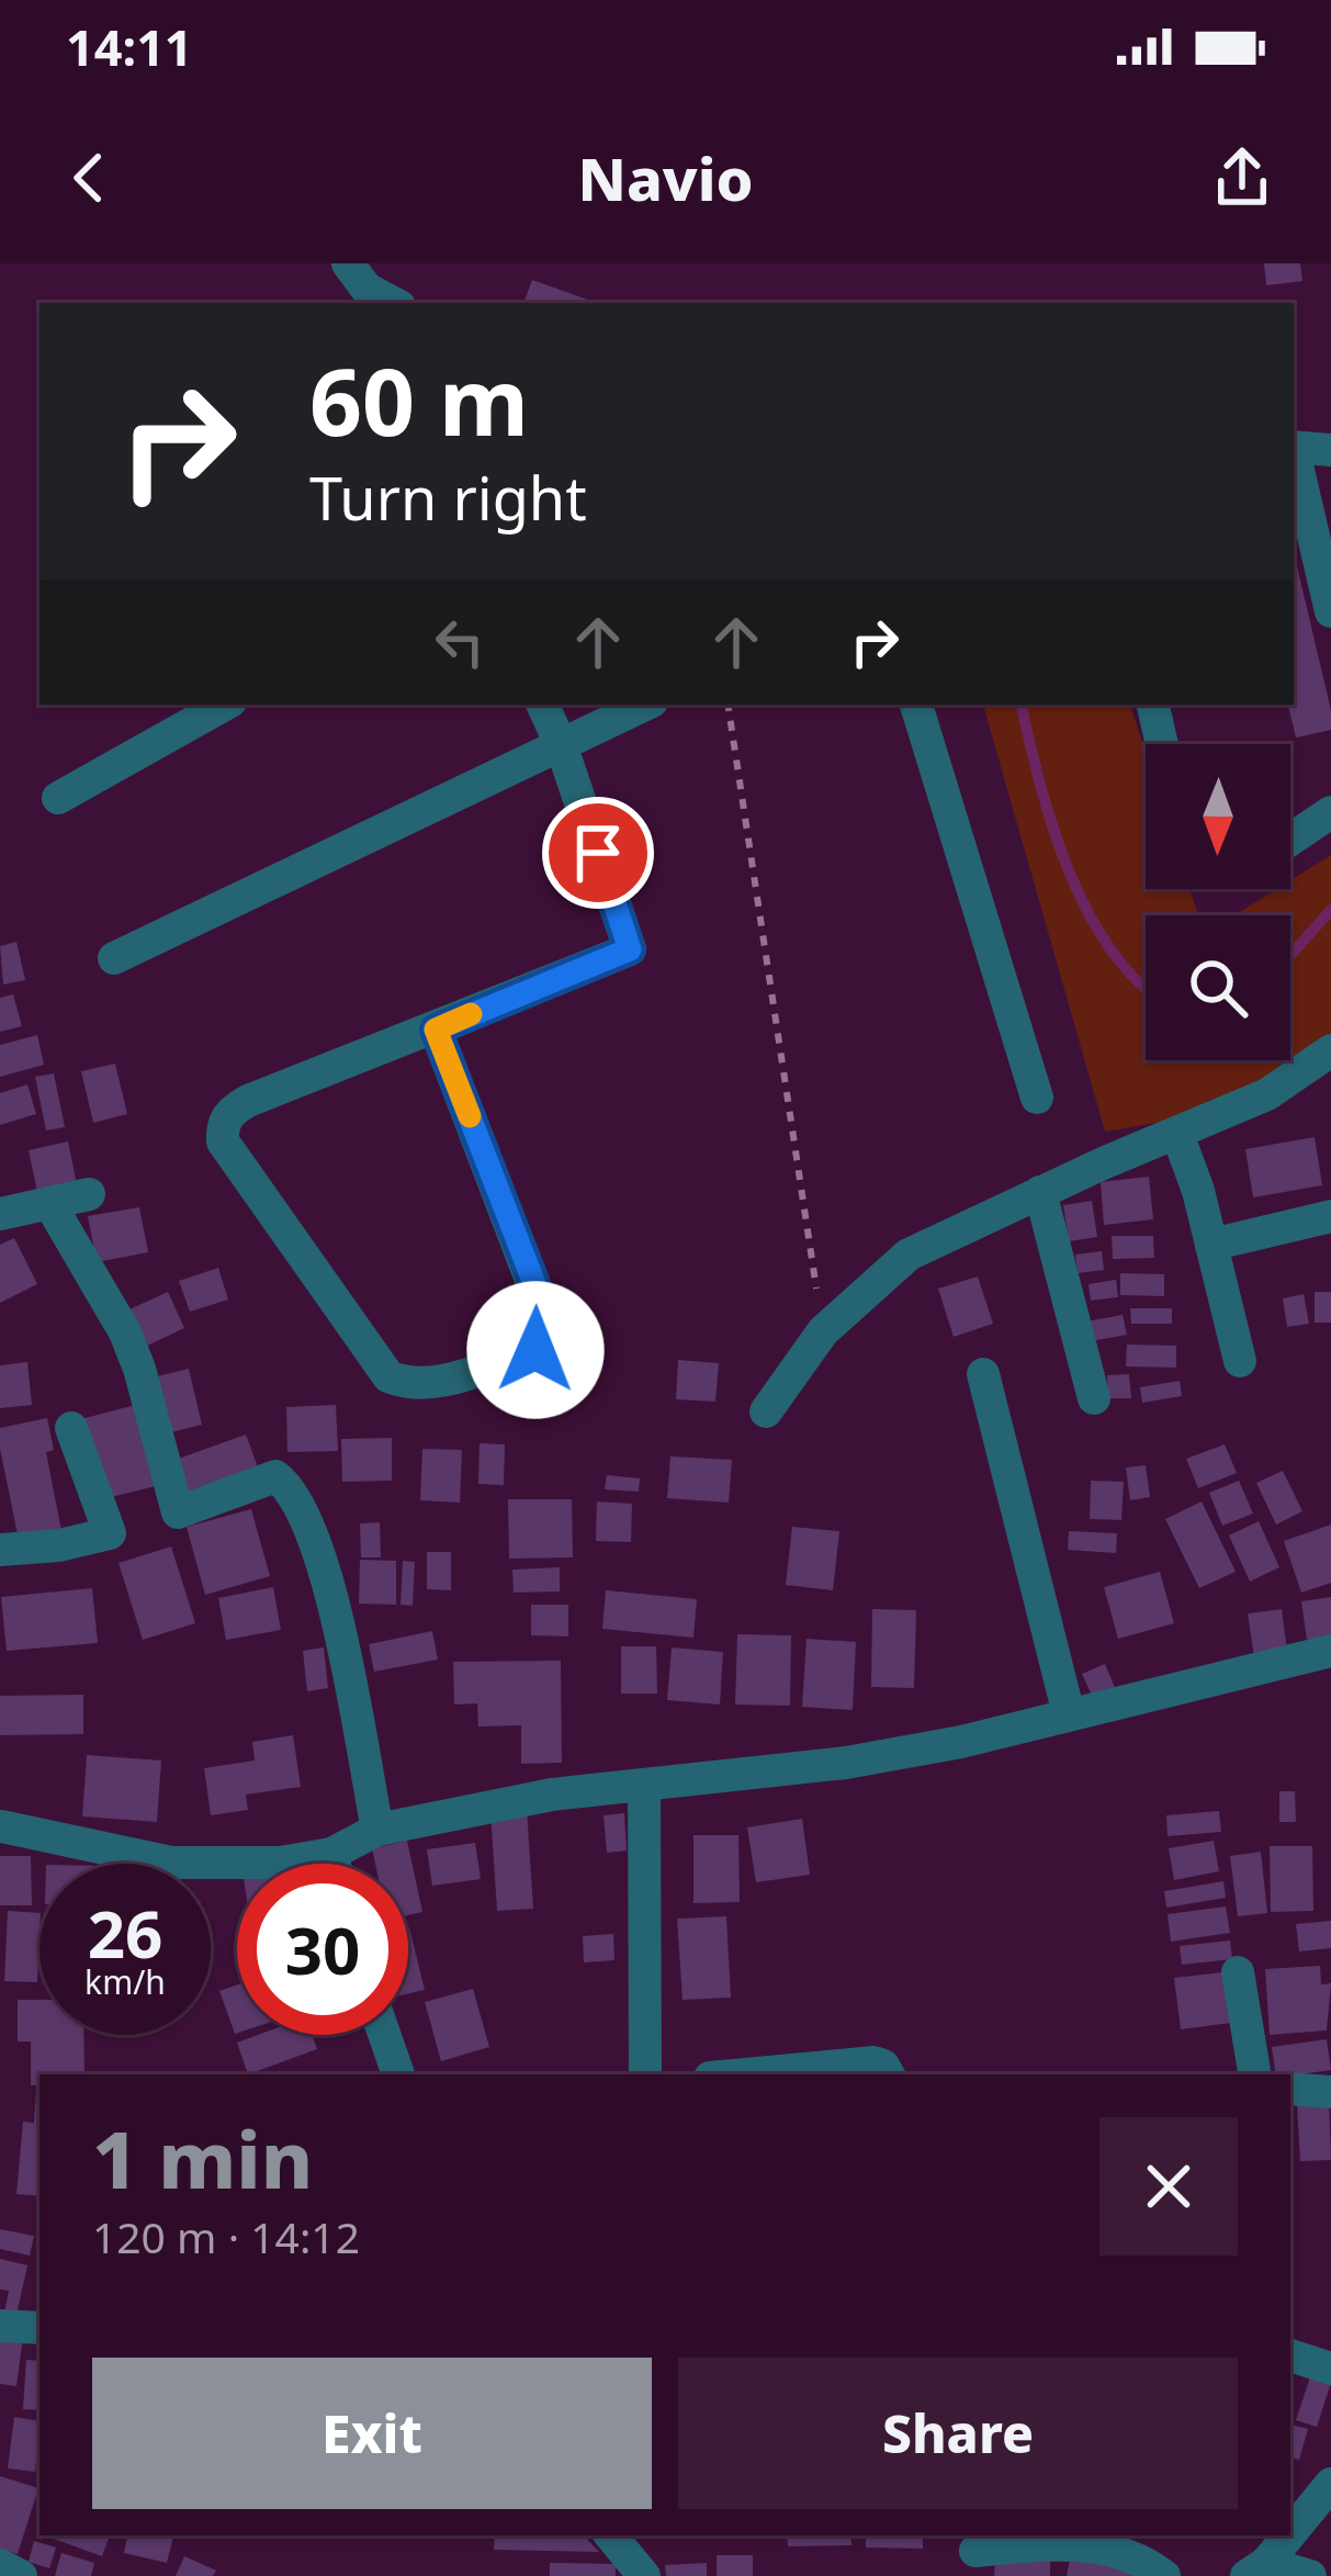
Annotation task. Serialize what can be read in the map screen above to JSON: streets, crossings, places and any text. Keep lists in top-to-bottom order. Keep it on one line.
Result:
{"north":"bottom","page":{"status":"14:11","header":"Navio","turn":["60 m","Turn right"],"speed":"26 km/h","limit":"30","heading":["1 min","120 m · 14:12"],"buttons":["Exit","Share"]}}
